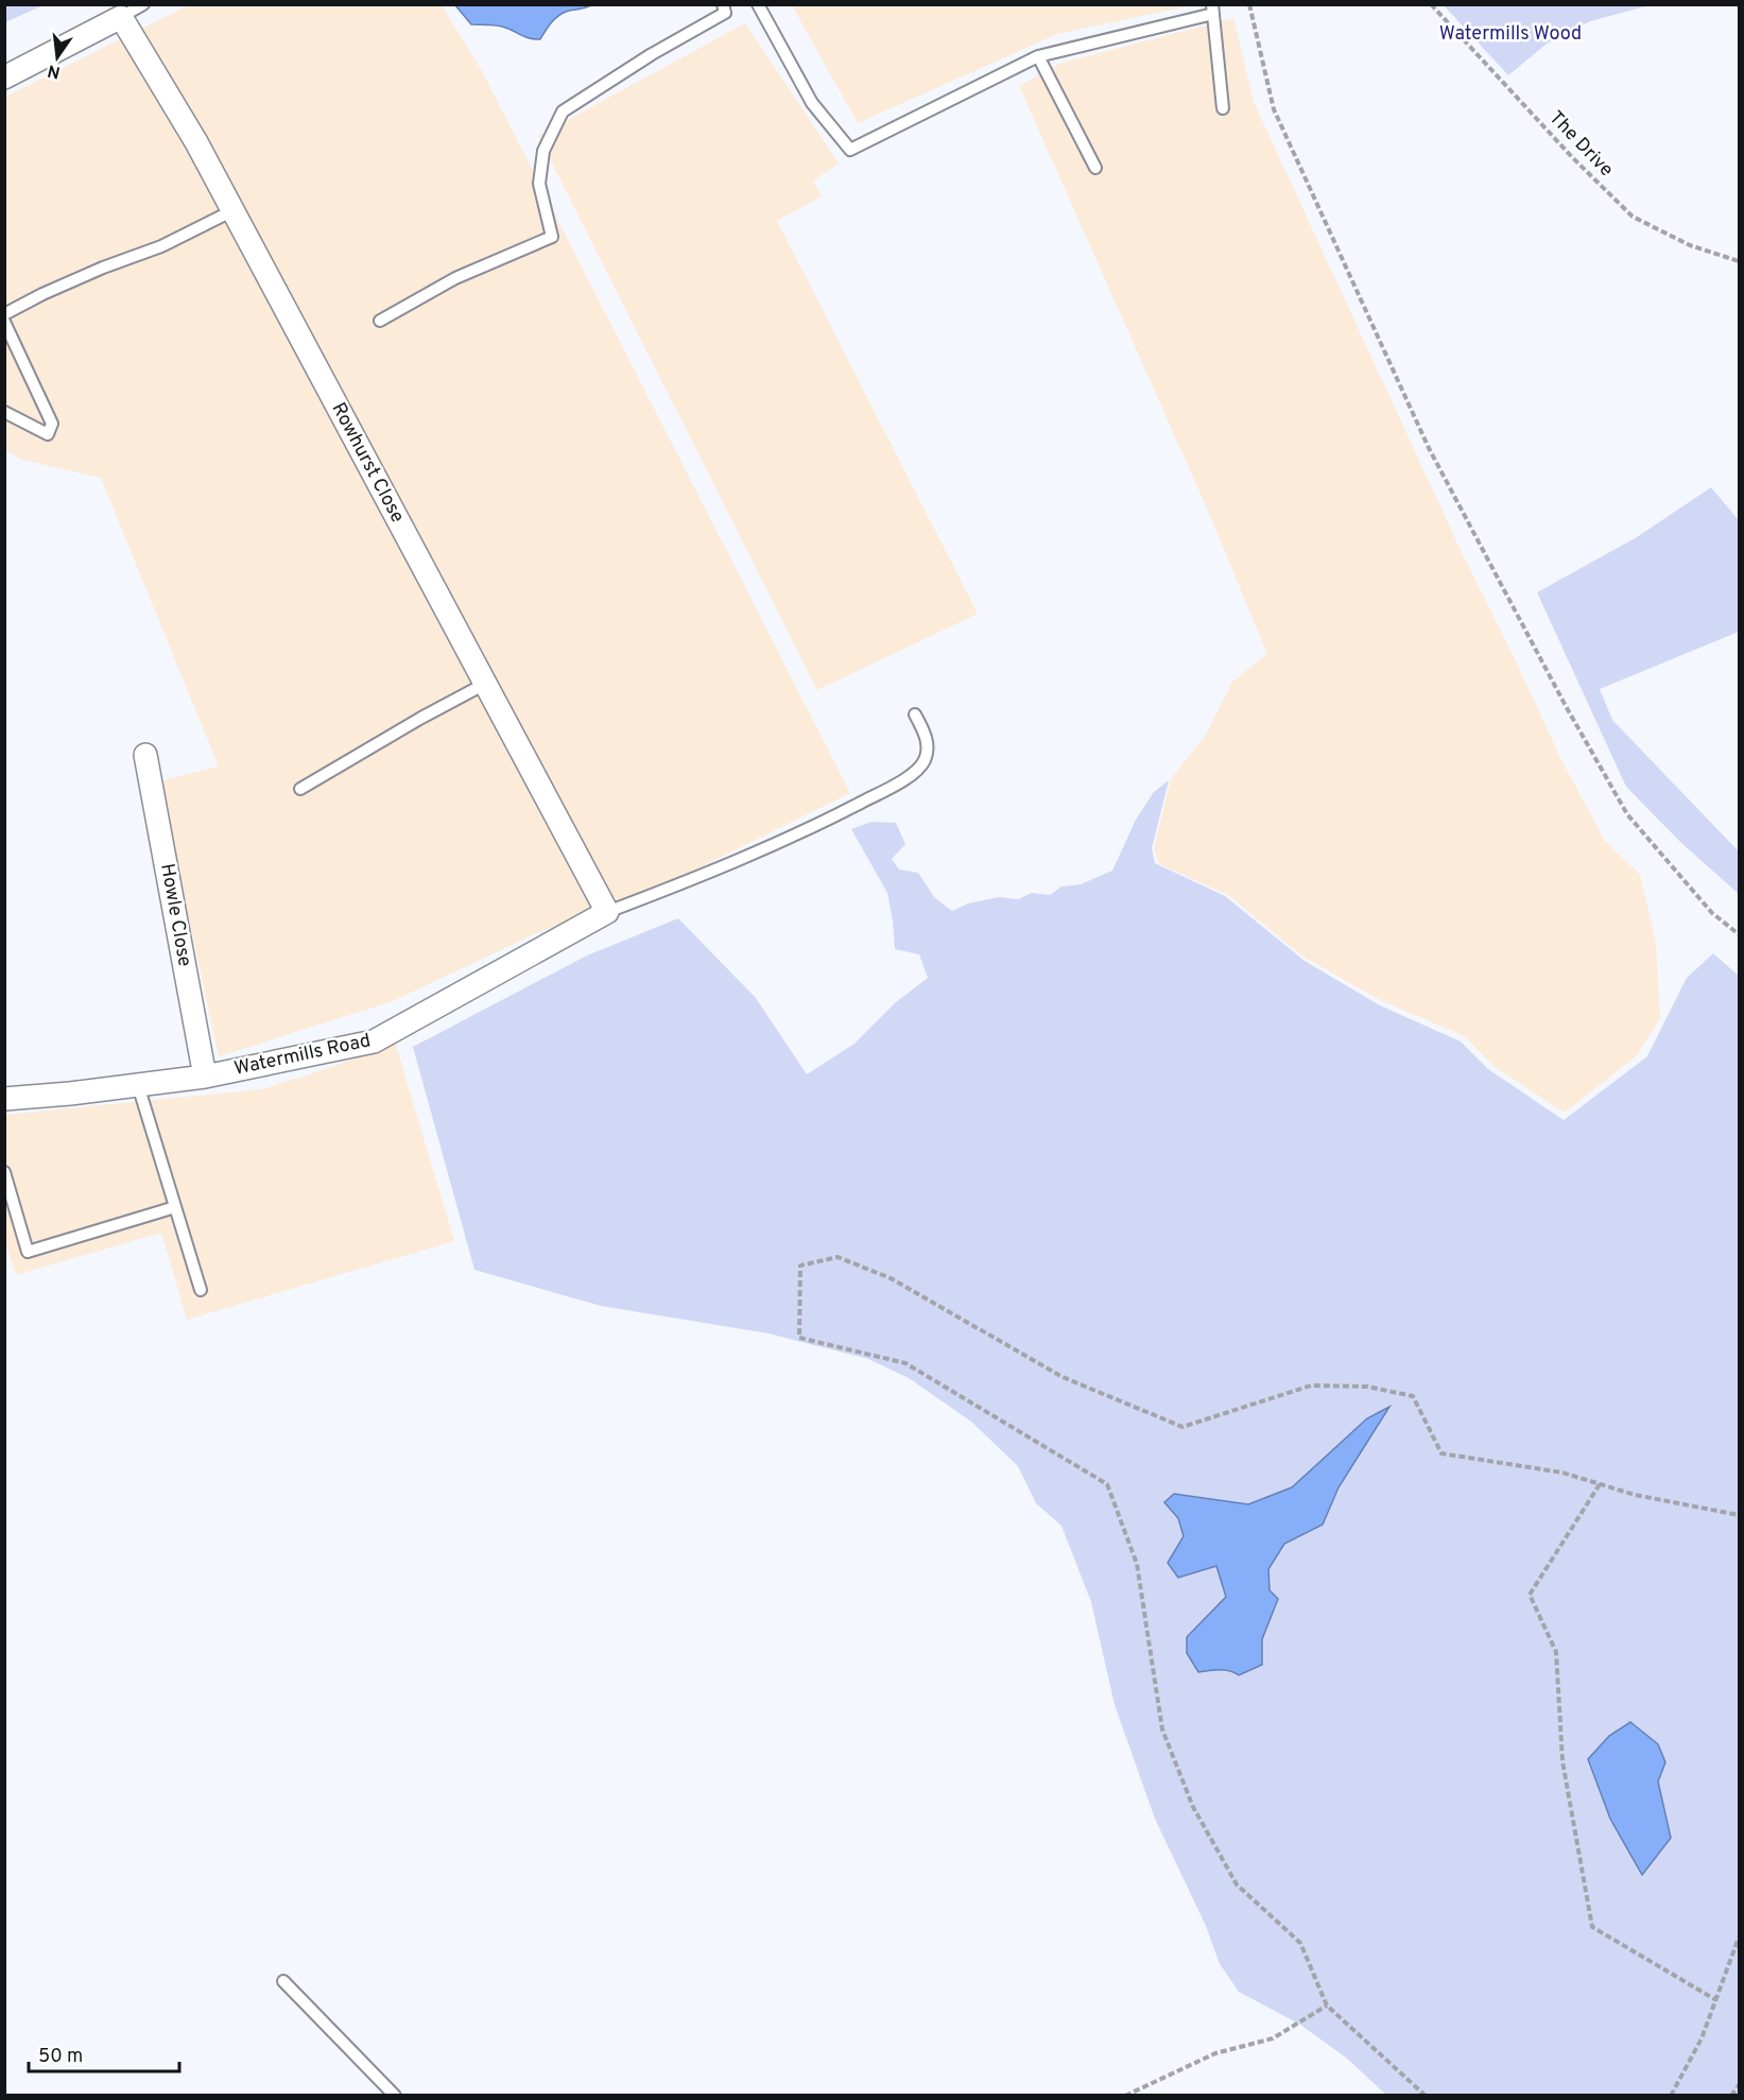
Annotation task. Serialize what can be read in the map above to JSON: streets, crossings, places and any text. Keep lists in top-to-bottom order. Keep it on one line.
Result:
{"streets":{"street":["Rowhurst Close","Howle Close","Watermills Road"],"path":["The Drive"]},"crossings":[["Rowhurst Close","Watermills Road"],["Howle Close","Watermills Road"]],"parks":["Watermills Wood"],"scale_bar":"50 m","north":"bottom"}
